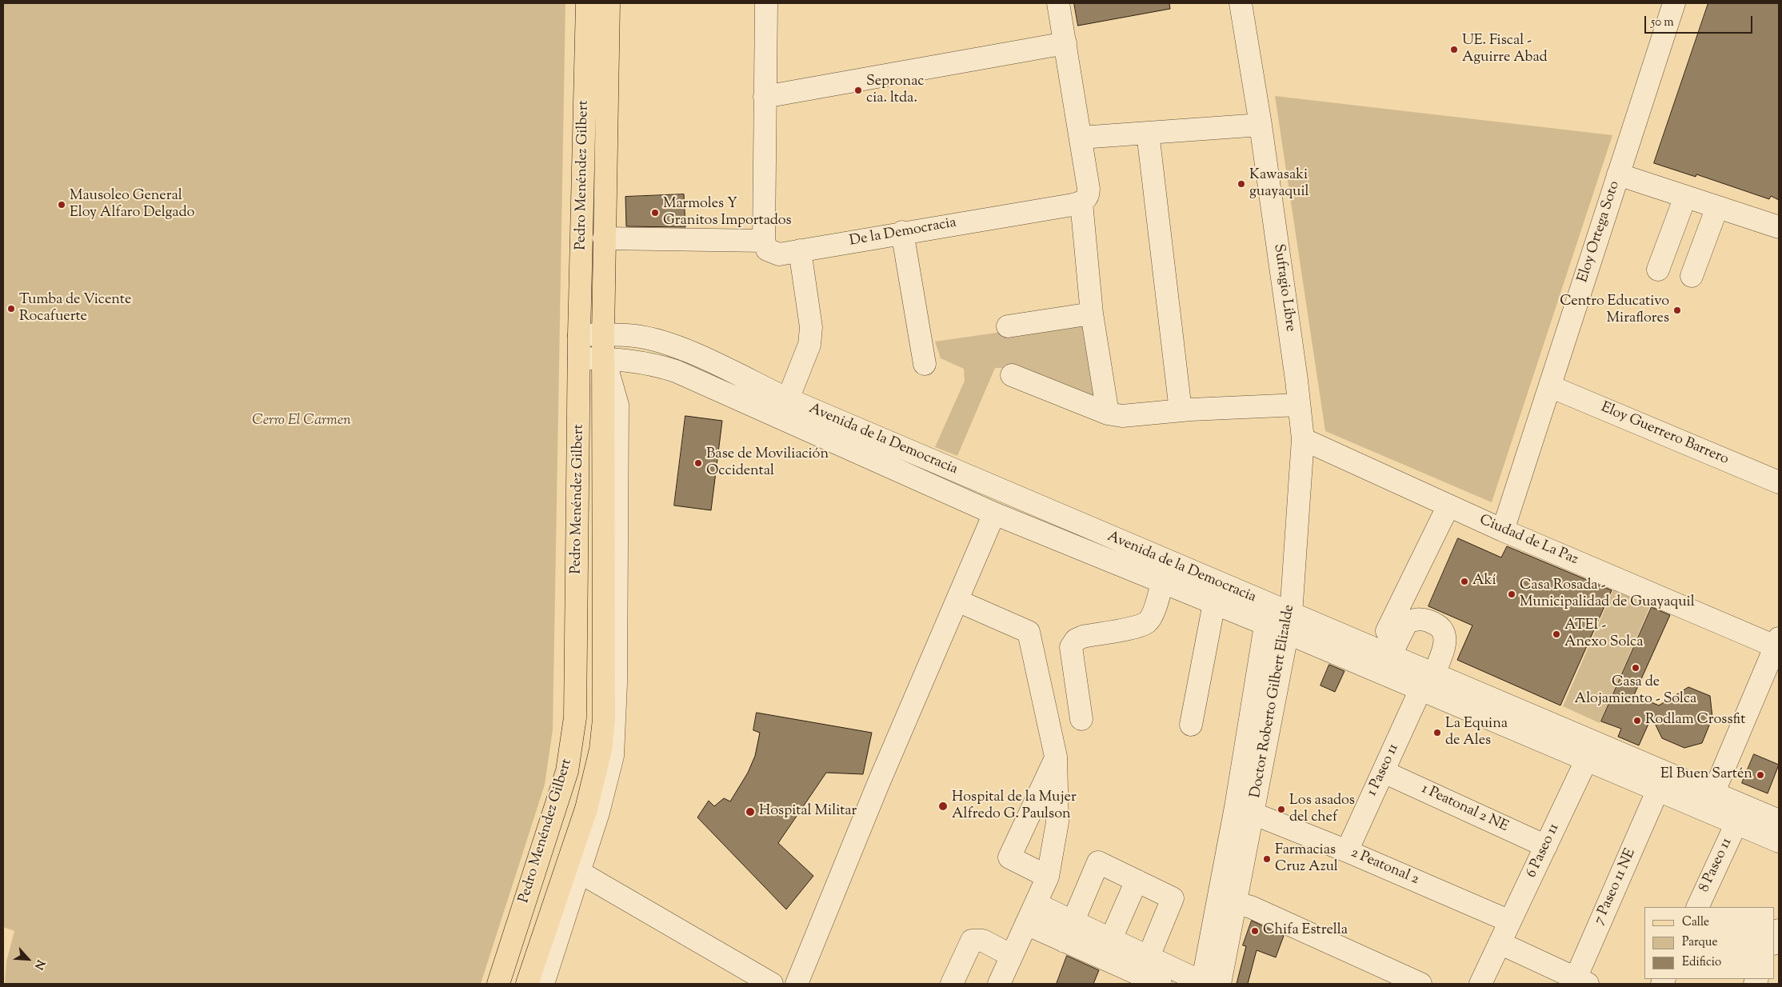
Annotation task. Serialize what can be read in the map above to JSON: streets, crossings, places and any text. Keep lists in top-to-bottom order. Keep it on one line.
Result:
{"streets":{"main road":["Pedro Menéndez Gilbert"],"street":["Eloy Ortega Soto","De la Democracia","Sufragio Libre","Eloy Guerrero Barrero","Avenida de la Democracia","Ciudad de La Paz","Doctor Roberto Gilbert Elizalde","1 Paseo 11","1 Peatonal 2 NE","6 Paseo 11","8 Paseo 11","2 Peatonal 2","7 Paseo 11 NE"]},"crossings":[["Pedro Menéndez Gilbert","Avenida de la Democracia"],["Eloy Ortega Soto","Eloy Guerrero Barrero"],["Eloy Ortega Soto","Ciudad de La Paz"],["Sufragio Libre","Ciudad de La Paz"],["Sufragio Libre","Doctor Roberto Gilbert Elizalde"],["Avenida de la Democracia","Doctor Roberto Gilbert Elizalde"],["Avenida de la Democracia","1 Paseo 11"],["Doctor Roberto Gilbert Elizalde","2 Peatonal 2"],["1 Paseo 11","1 Peatonal 2 NE"],["1 Paseo 11","2 Peatonal 2"],["1 Peatonal 2 NE","6 Paseo 11"],["6 Paseo 11","2 Peatonal 2"]],"parks":["Cerro El Carmen"],"places":["UE. Fiscal - Aguirre Abad","Sepronac cia. ltda.","Kawasaki guayaquil","Mausoleo General Eloy Alfaro Delgado","Marmoles Y Granitos Importados","Tumba de Vicente Rocafuerte","Centro Educativo Miraflores","Base de Moviliación Occidental","Akí","Casa Rosada - Municipalidad de Guayaquil","ATEI - Anexo Solca","Casa de Alojamiento - Solca","Rodlam Crossfit","La Equina de Ales","El Buen Sartén","Hospital de la Mujer Alfredo G. Paulson","Los asados del chef","Hospital Militar","Farmacias Cruz Azul","Chifa Estrella"],"legend":["Calle","Parque","Edificio"],"scale_bar":"50 m","north":"bottom right"}
